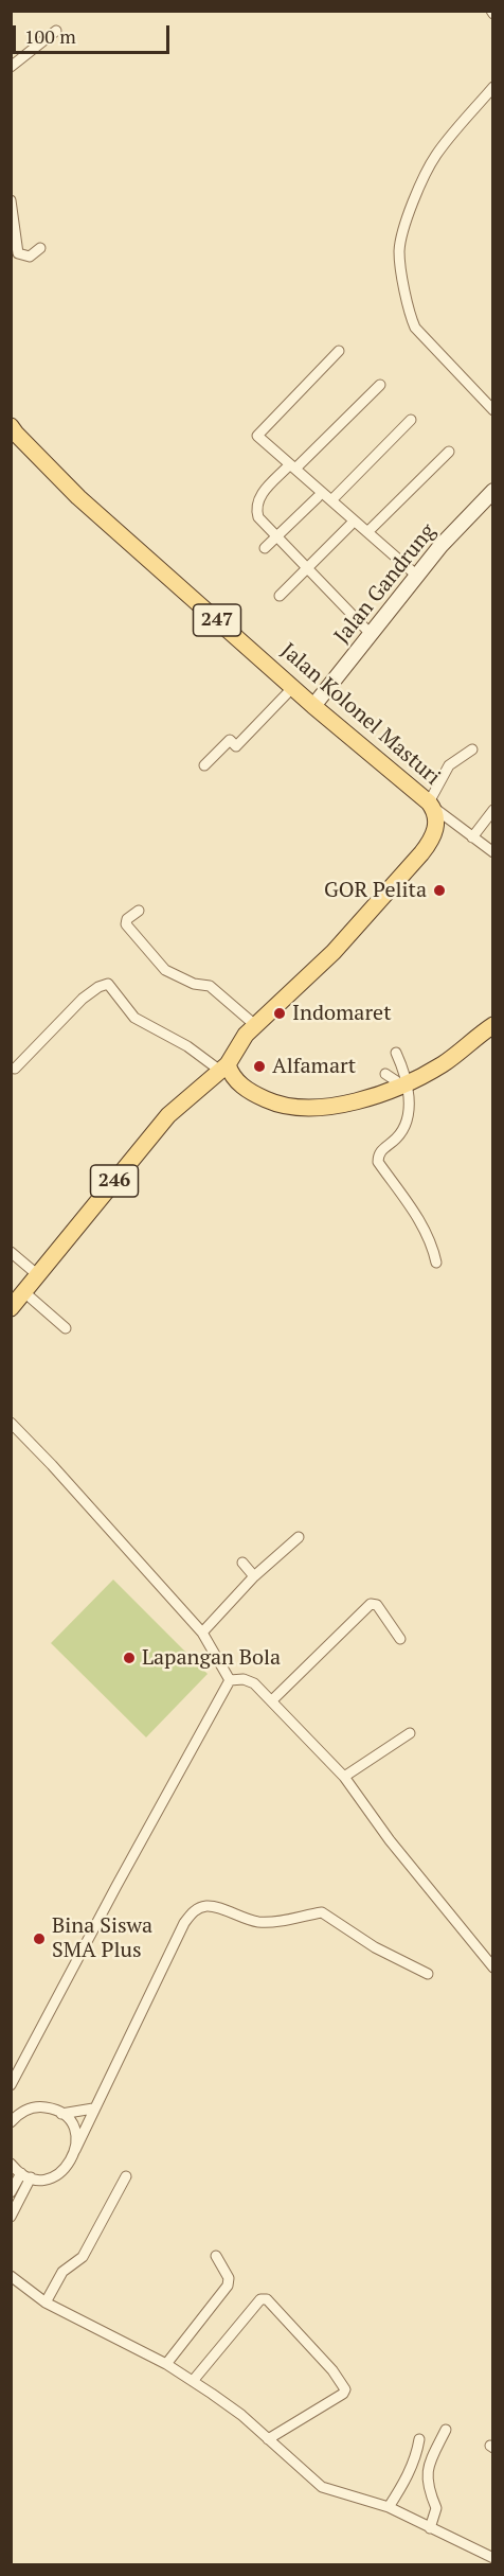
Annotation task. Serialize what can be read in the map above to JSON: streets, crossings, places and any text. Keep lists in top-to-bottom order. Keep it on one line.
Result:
{"streets":{"main road":["247","Jalan Kolonel Masturi","246"],"street":["Jalan Gandrung"]},"crossings":[["Jalan Gandrung","Jalan Kolonel Masturi"],["Jalan Kolonel Masturi","246"]],"places":["GOR Pelita","Indomaret","Alfamart","Lapangan Bola","Bina Siswa SMA Plus"],"scale_bar":"100 m"}
